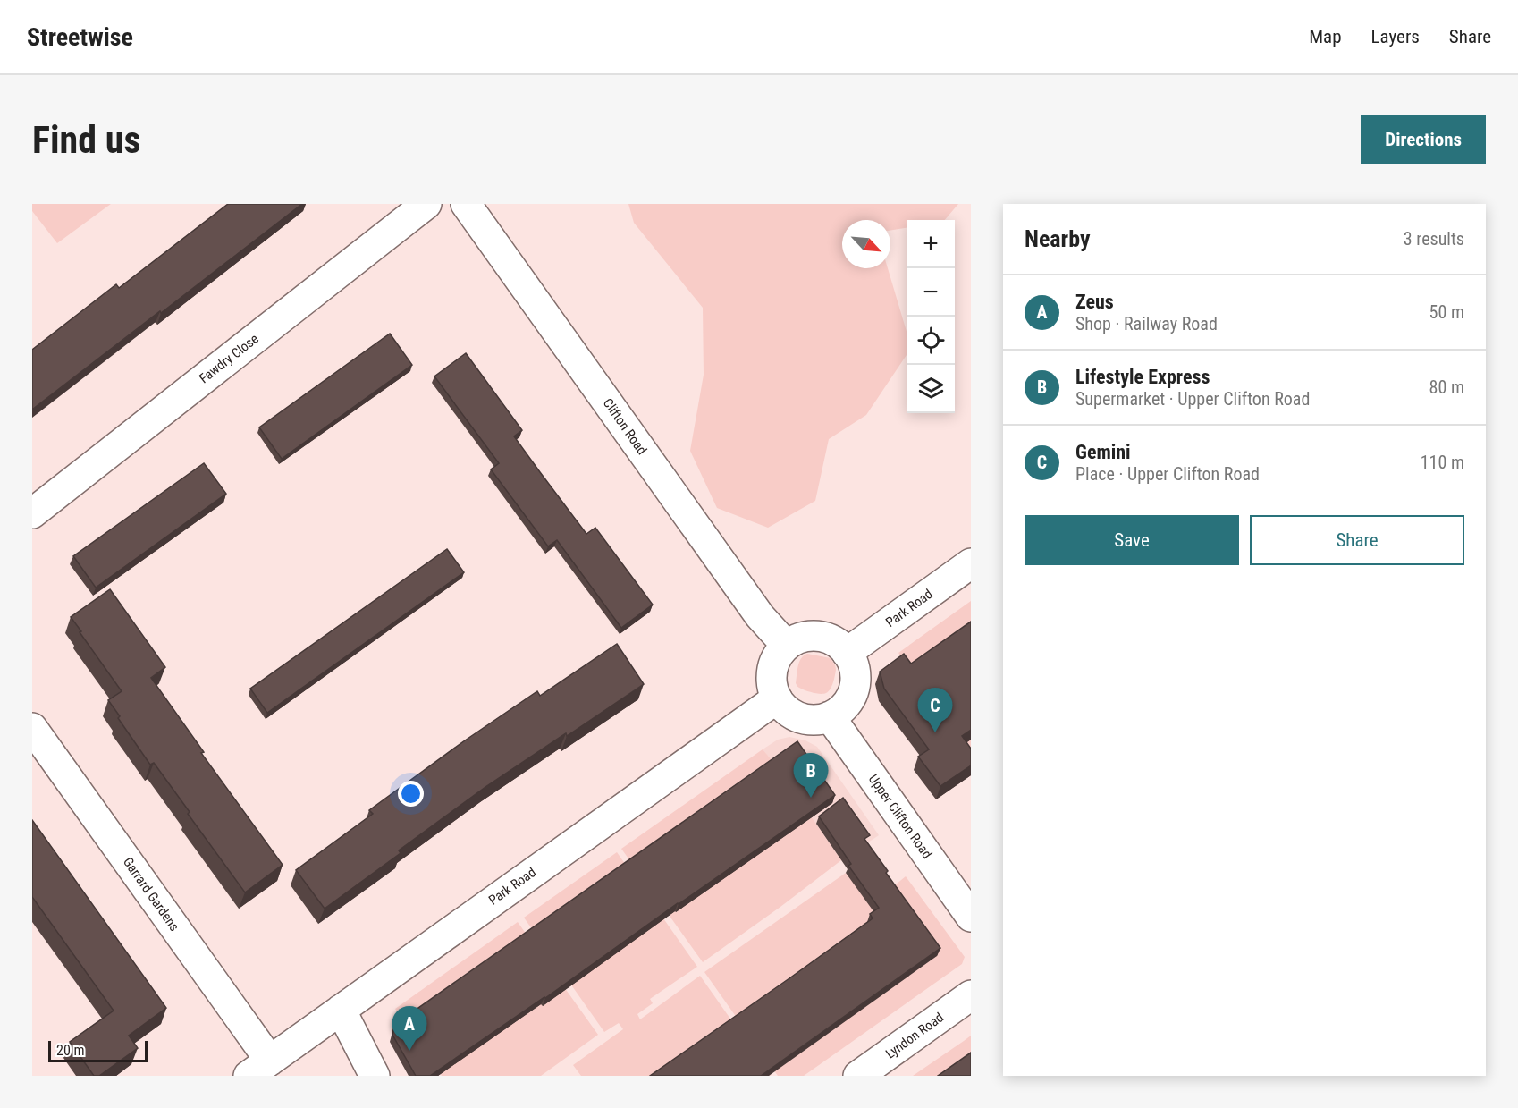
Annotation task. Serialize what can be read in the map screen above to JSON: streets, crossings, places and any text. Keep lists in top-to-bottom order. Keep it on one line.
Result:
{"streets":{"street":["Fawdry Close","Clifton Road","Park Road","Upper Clifton Road","Garrard Gardens","Lyndon Road"]},"crossings":[["Clifton Road","Park Road"],["Clifton Road","Upper Clifton Road"],["Park Road","Upper Clifton Road"],["Park Road","Garrard Gardens"]],"scale_bar":"20 m","north":"bottom right","page":{"header":"Streetwise","nav":["Map","Layers","Share"],"buttons":["Directions",["Save","Share"]],"title":"Find us","heading":["Nearby","3 results"],"map_buttons":["+","−"],"list":[{"mark":"A","name":"Zeus","note":"Shop · Railway Road","value":"50 m"},{"mark":"B","name":"Lifestyle Express","note":"Supermarket · Upper Clifton Road","value":"80 m"},{"mark":"C","name":"Gemini","note":"Place · Upper Clifton Road","value":"110 m"}],"pins":["C","B","A"],"scale":"20 m"}}
